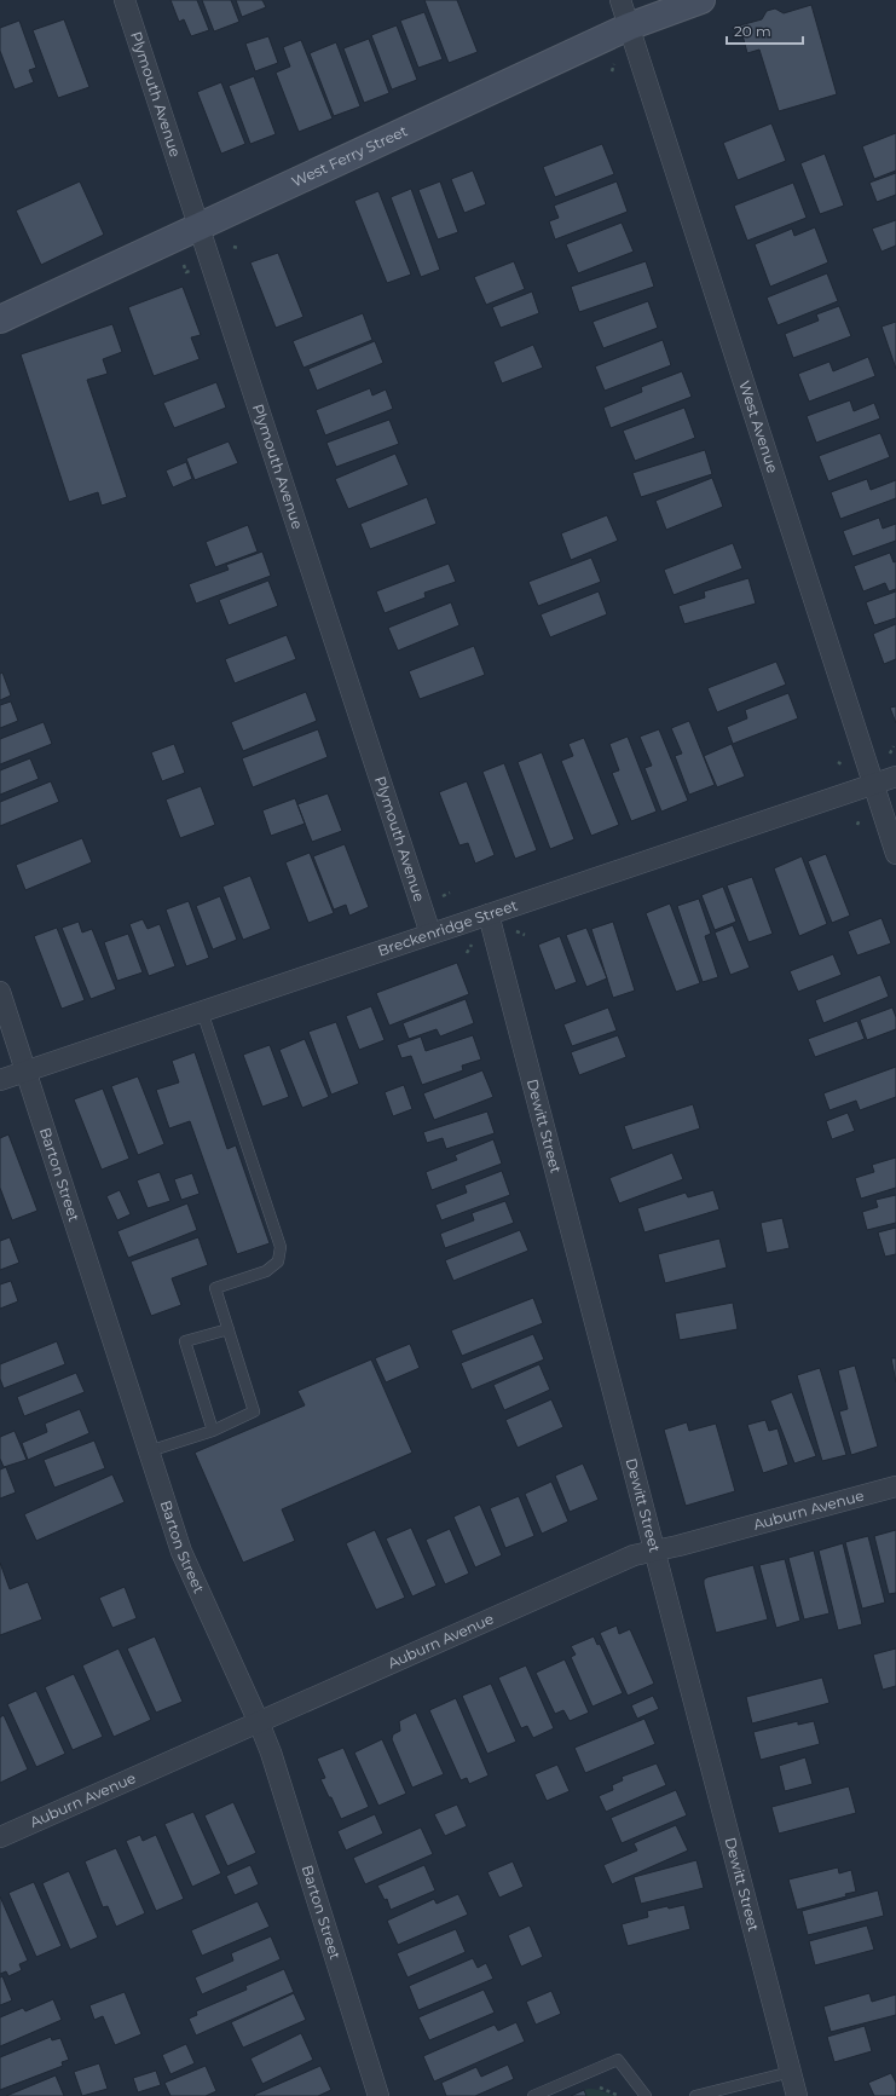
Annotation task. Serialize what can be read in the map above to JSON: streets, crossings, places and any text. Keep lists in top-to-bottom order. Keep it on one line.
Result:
{"streets":{"street":["Plymouth Avenue","West Ferry Street","West Avenue","Breckenridge Street","Dewitt Street","Barton Street","Auburn Avenue"]},"crossings":[["Plymouth Avenue","West Ferry Street"],["Plymouth Avenue","Breckenridge Street"],["West Ferry Street","West Avenue"],["West Avenue","Breckenridge Street"],["Breckenridge Street","Dewitt Street"],["Breckenridge Street","Barton Street"],["Dewitt Street","Auburn Avenue"],["Barton Street","Auburn Avenue"]],"scale_bar":"20 m"}
